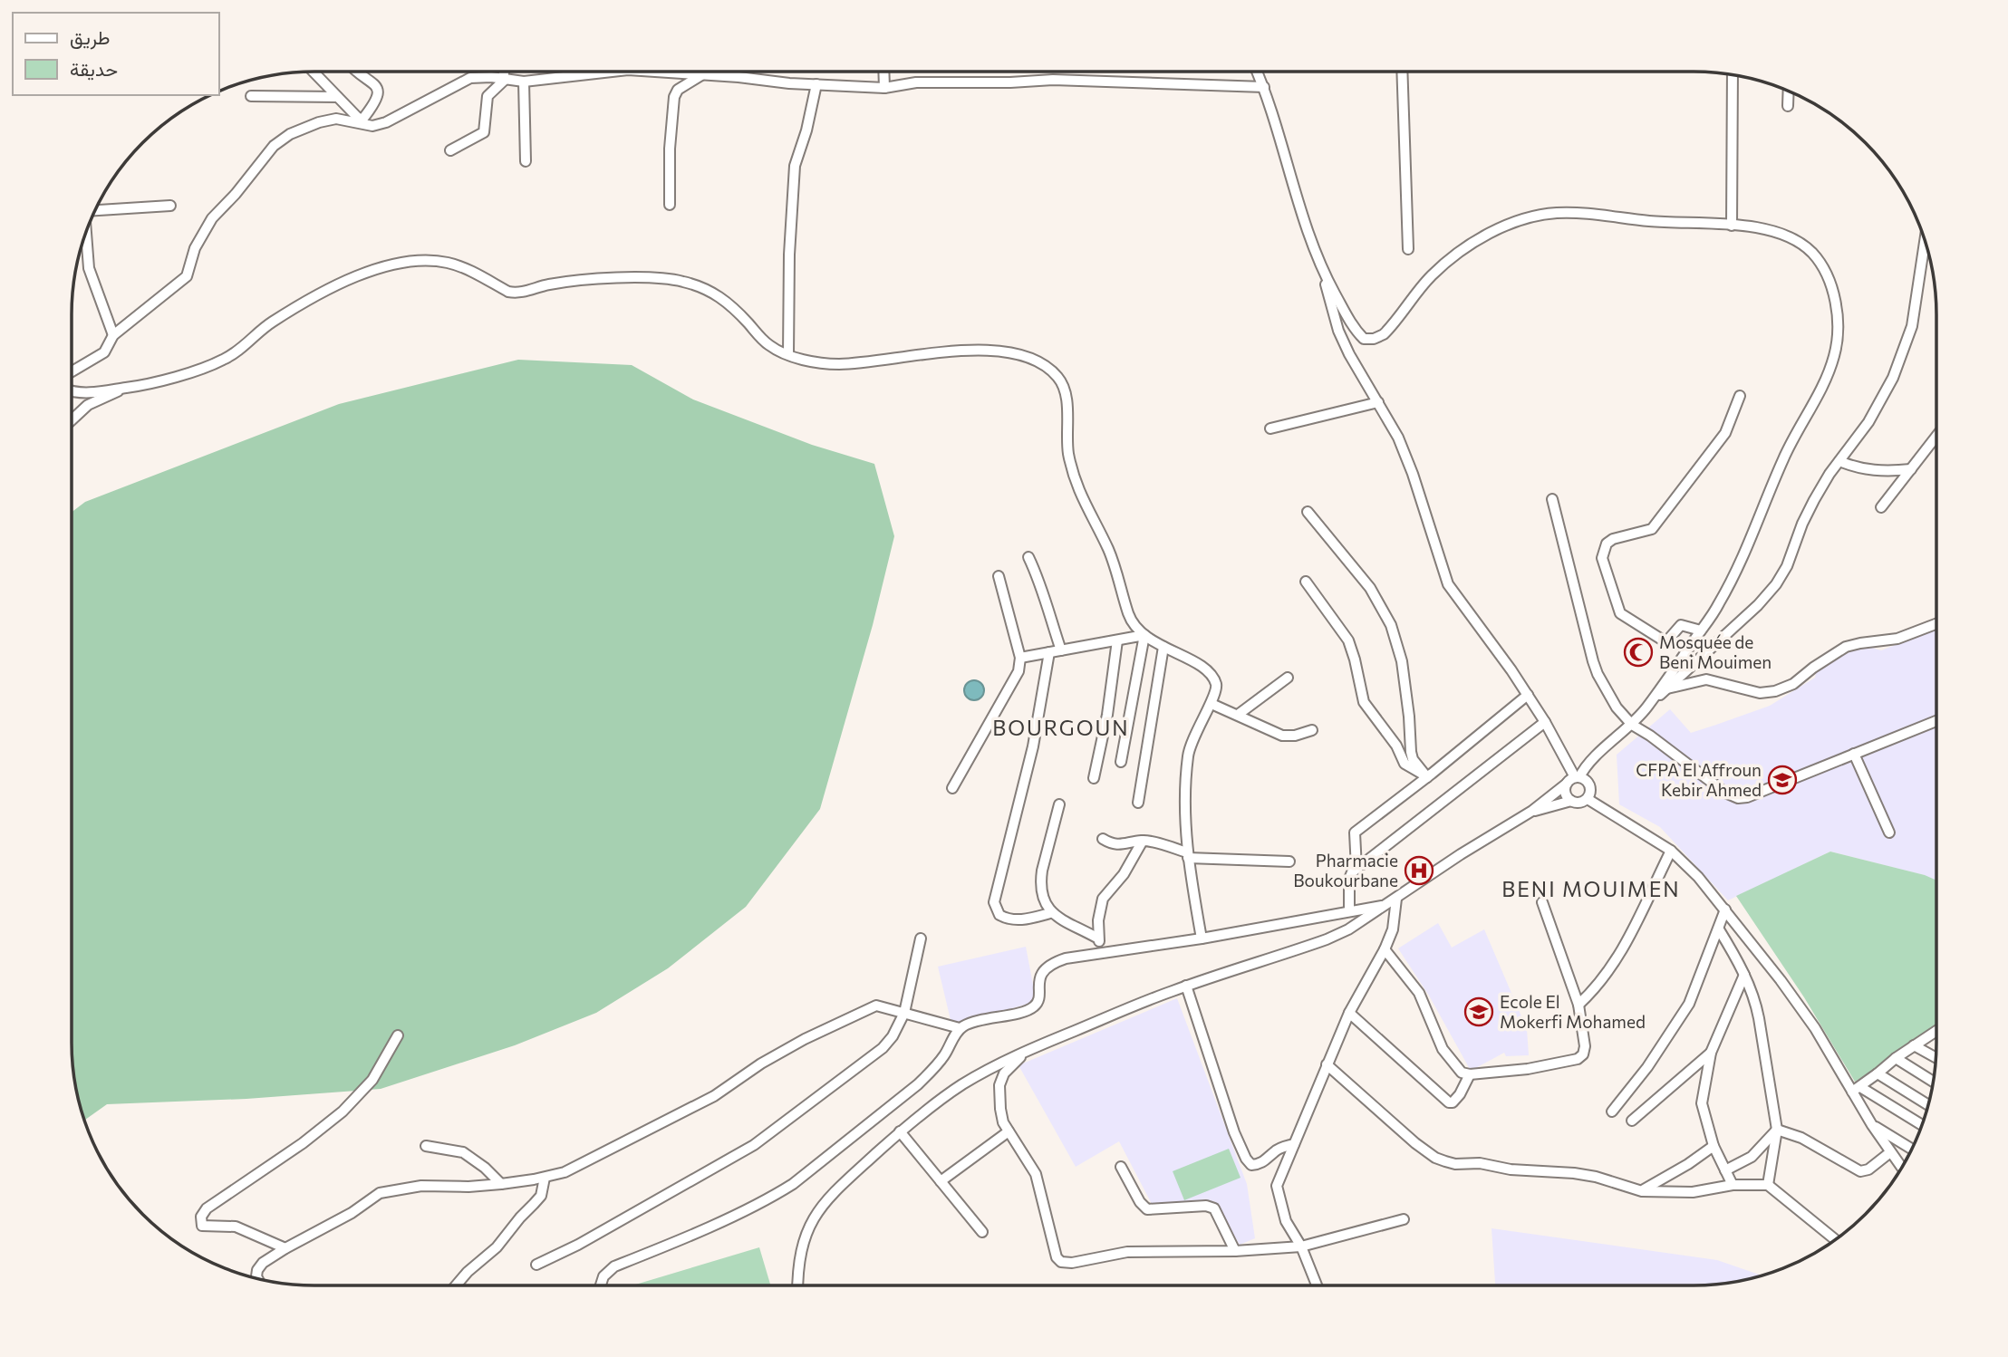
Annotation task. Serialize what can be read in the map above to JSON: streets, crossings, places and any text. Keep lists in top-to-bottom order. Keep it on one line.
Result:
{"districts":["BOURGOUN","BENI MOUIMEN"],"places":{"mosque":["Mosquée de Beni Mouimen"],"school or university":["CFPA El Affroun Kebir Ahmed","Ecole El Mokerfi Mohamed"],"hospital":["Pharmacie Boukourbane"]},"legend":["طريق","حديقة"]}
